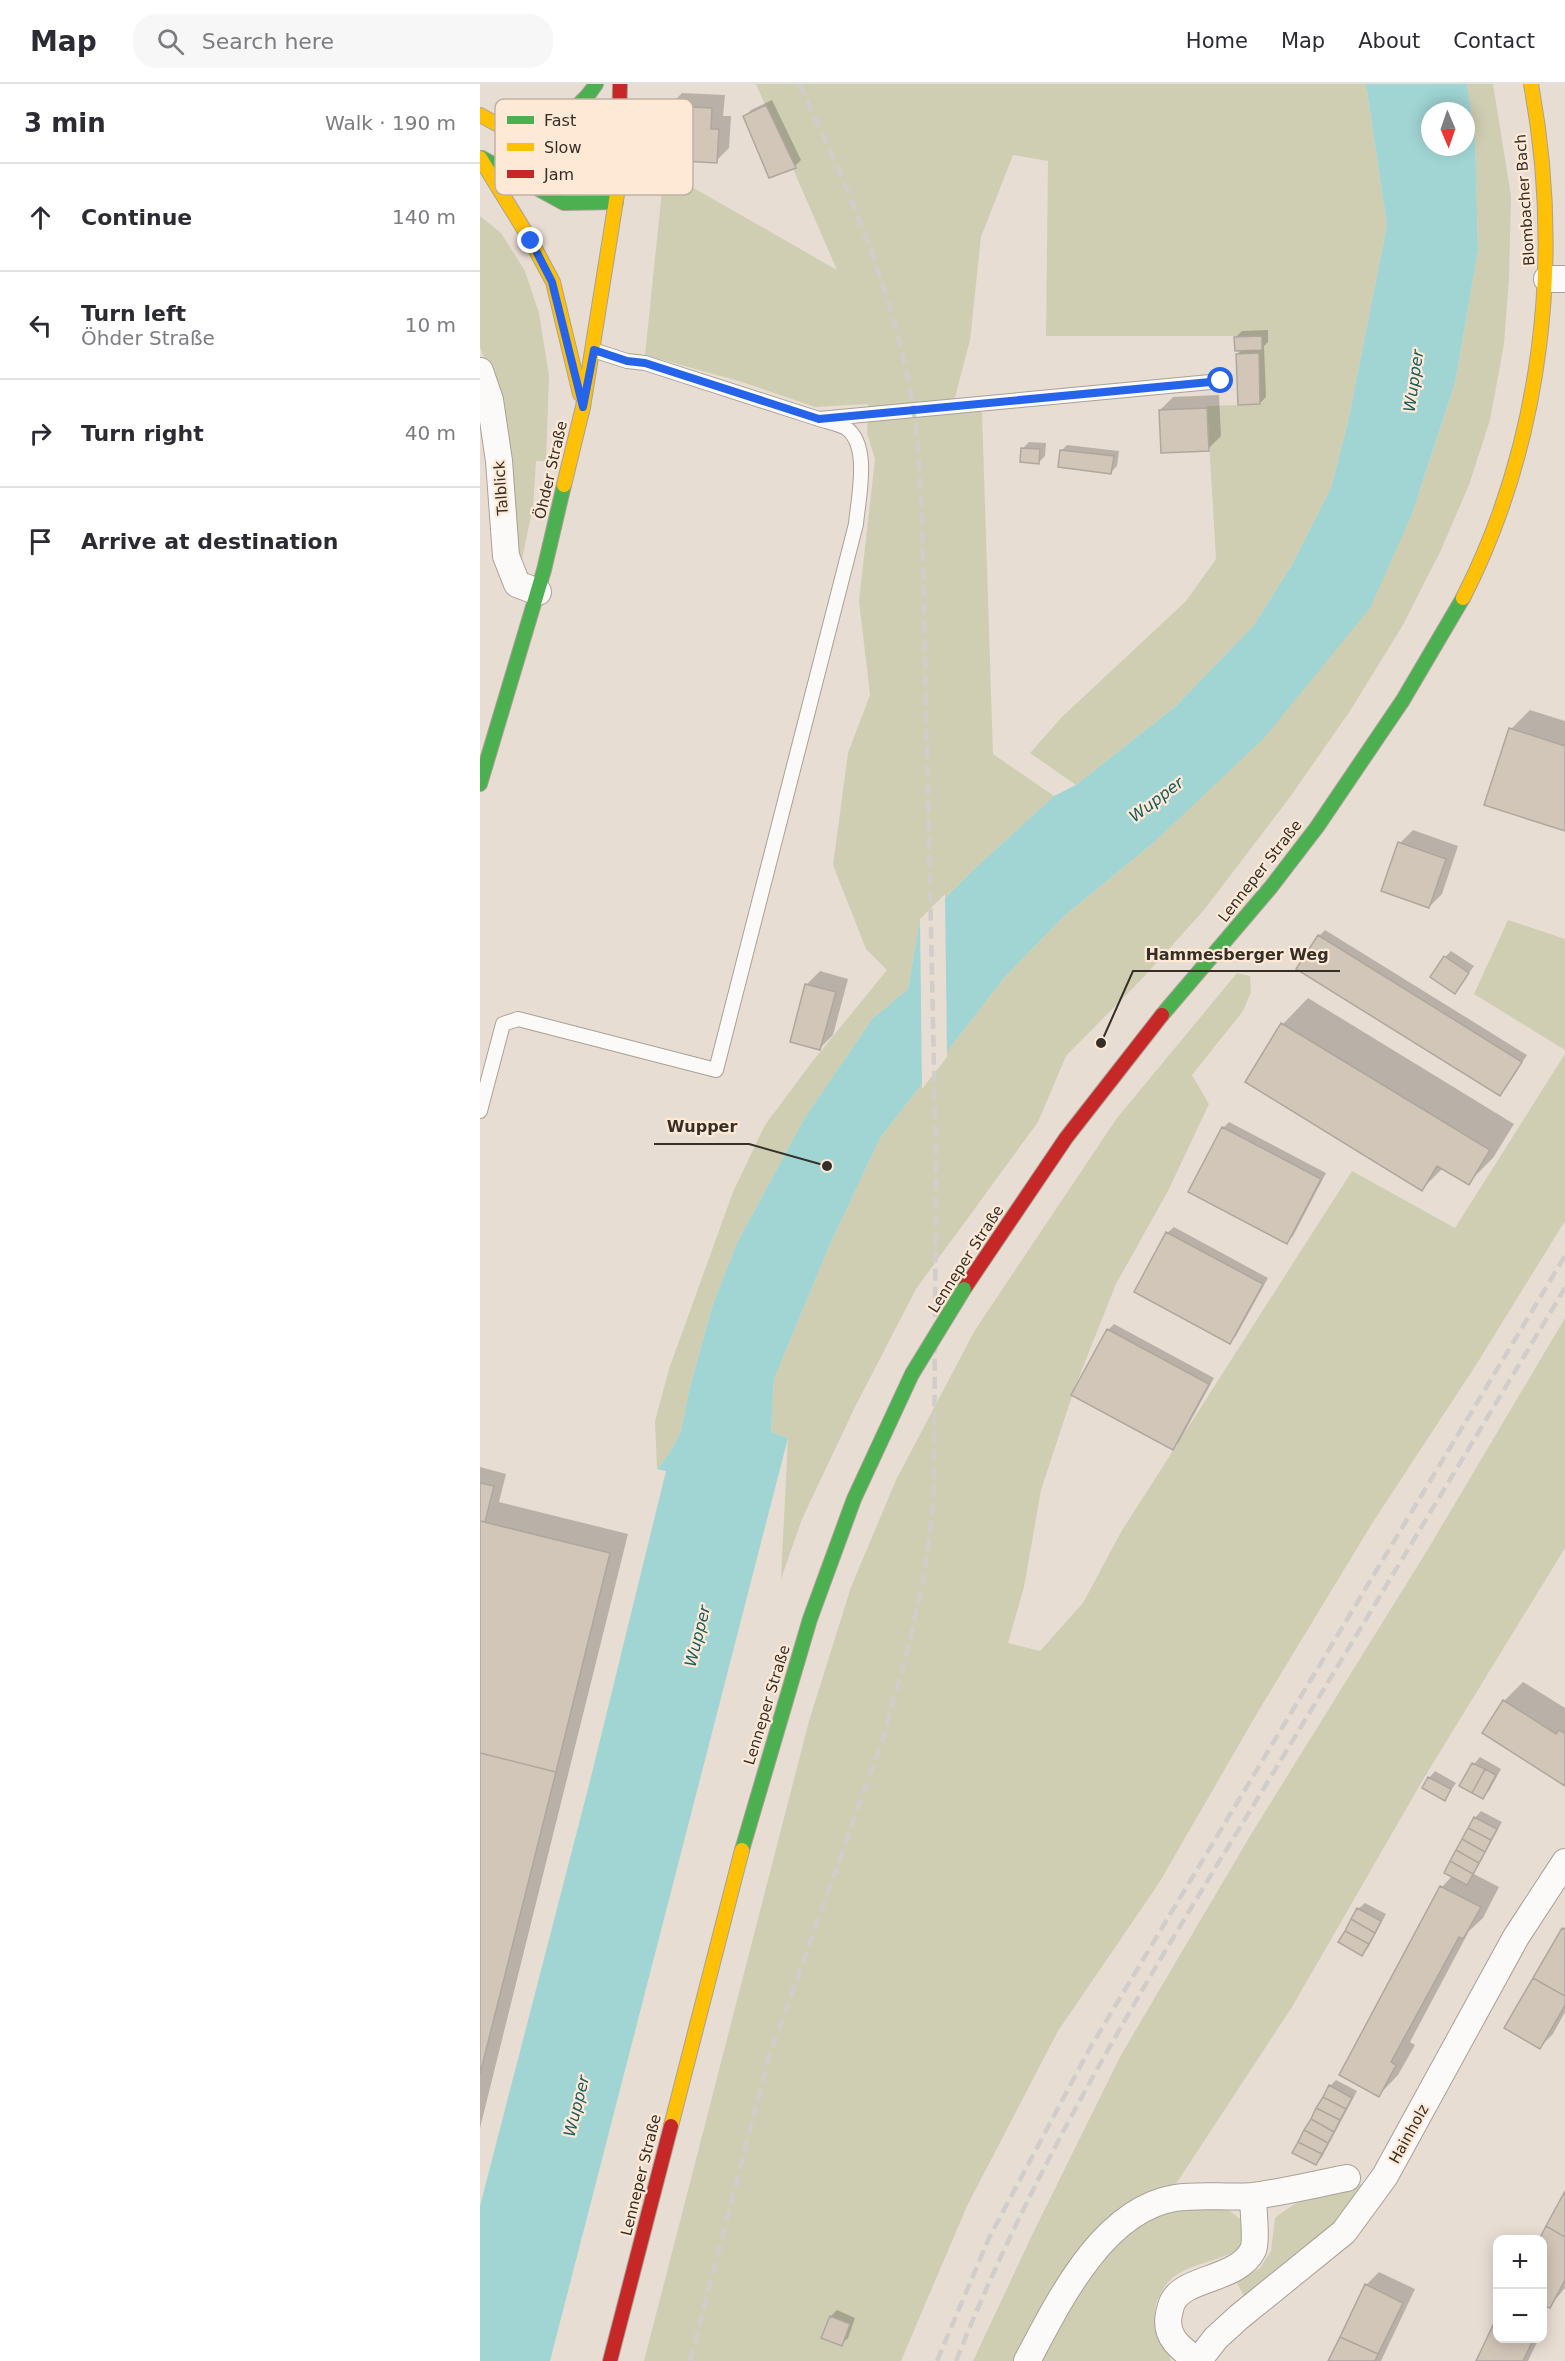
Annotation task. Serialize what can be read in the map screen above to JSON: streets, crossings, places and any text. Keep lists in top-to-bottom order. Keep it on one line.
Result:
{"streets":{"main road":["Blombacher Bach","Öhder Straße","Lenneper Straße"],"street":["Talblick","Hainholz"]},"crossings":[["Blombacher Bach","Lenneper Straße"],["Öhder Straße","Talblick"]],"water":["Wupper"],"places":["Hammesberger Weg","Wupper"],"legend":["Fast","Slow","Jam"],"north":"bottom","page":{"header":"Map","search":"Search here","nav":["Home","Map","About","Contact"],"heading":["3 min","Walk · 190 m"],"list":[["Continue","140 m"],["Turn left","Öhder Straße","10 m"],["Turn right","40 m"],"Arrive at destination"],"map_buttons":["+","−"]}}
